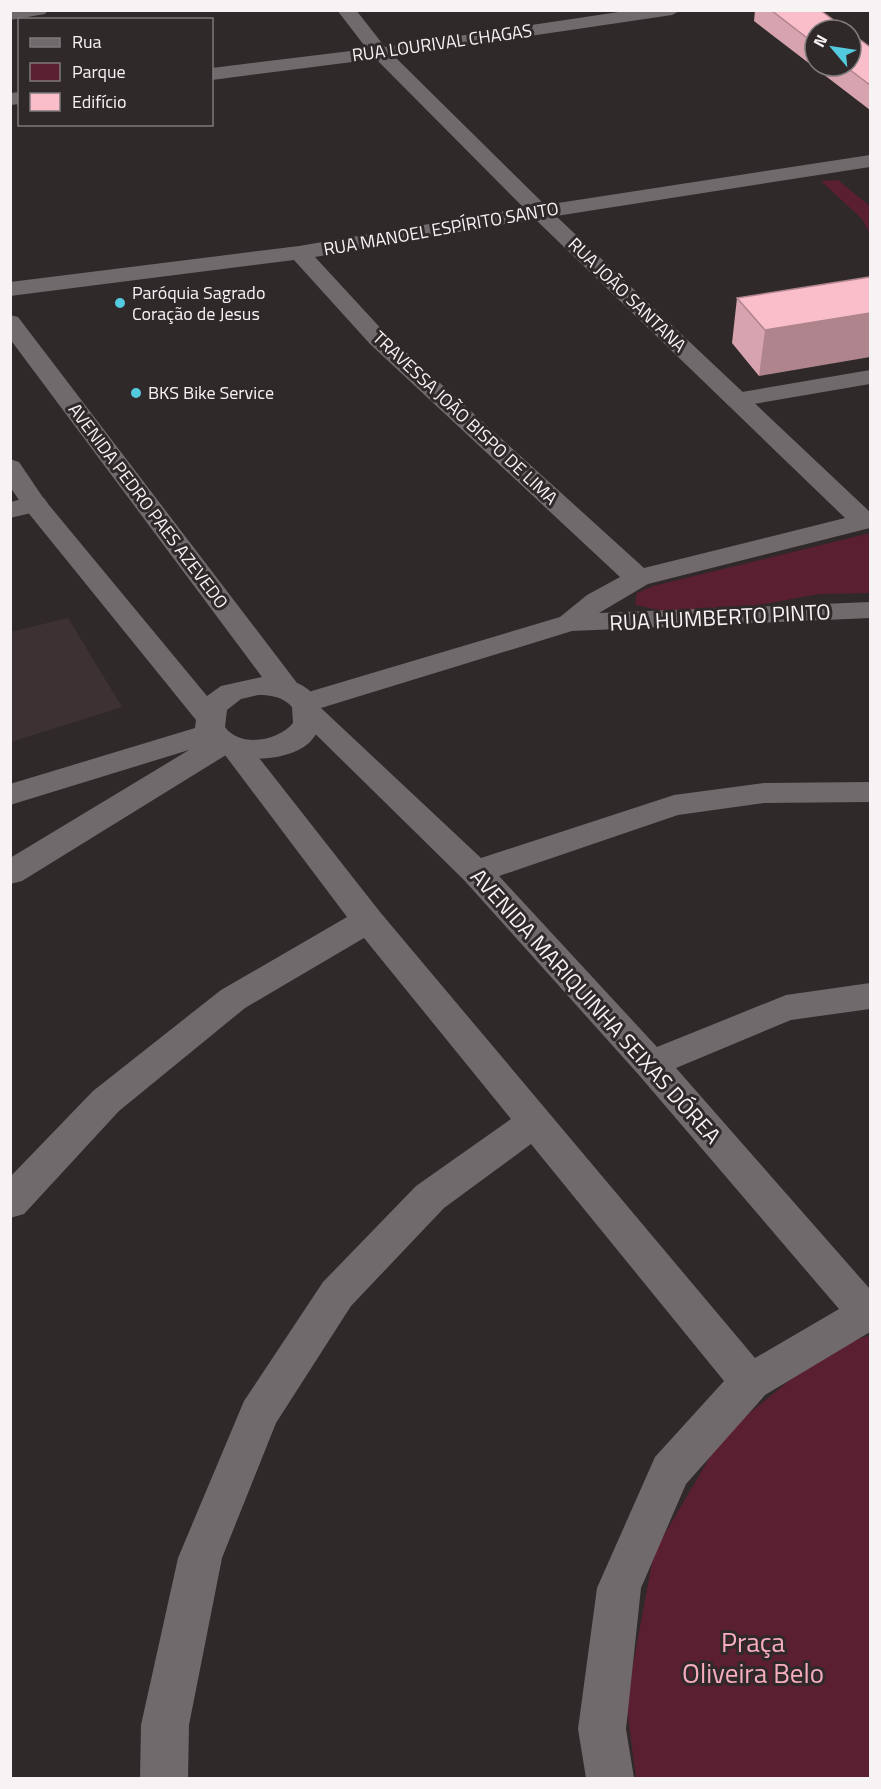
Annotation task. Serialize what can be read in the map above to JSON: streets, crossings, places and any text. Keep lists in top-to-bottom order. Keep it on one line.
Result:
{"streets":{"street":["RUA LOURIVAL CHAGAS","RUA MANOEL ESPÍRITO SANTO","RUA JOÃO SANTANA","TRAVESSA JOÃO BISPO DE LIMA","AVENIDA PEDRO PAES AZEVEDO","RUA HUMBERTO PINTO","AVENIDA MARIQUINHA SEIXAS DÓREA"]},"crossings":[["RUA LOURIVAL CHAGAS","RUA JOÃO SANTANA"],["RUA MANOEL ESPÍRITO SANTO","RUA JOÃO SANTANA"],["RUA MANOEL ESPÍRITO SANTO","TRAVESSA JOÃO BISPO DE LIMA"],["AVENIDA PEDRO PAES AZEVEDO","AVENIDA MARIQUINHA SEIXAS DÓREA"]],"parks":["Praça Oliveira Belo"],"places":["Paróquia Sagrado Coração de Jesus","BKS Bike Service"],"legend":["Rua","Parque","Edifício"],"north":"top left"}
